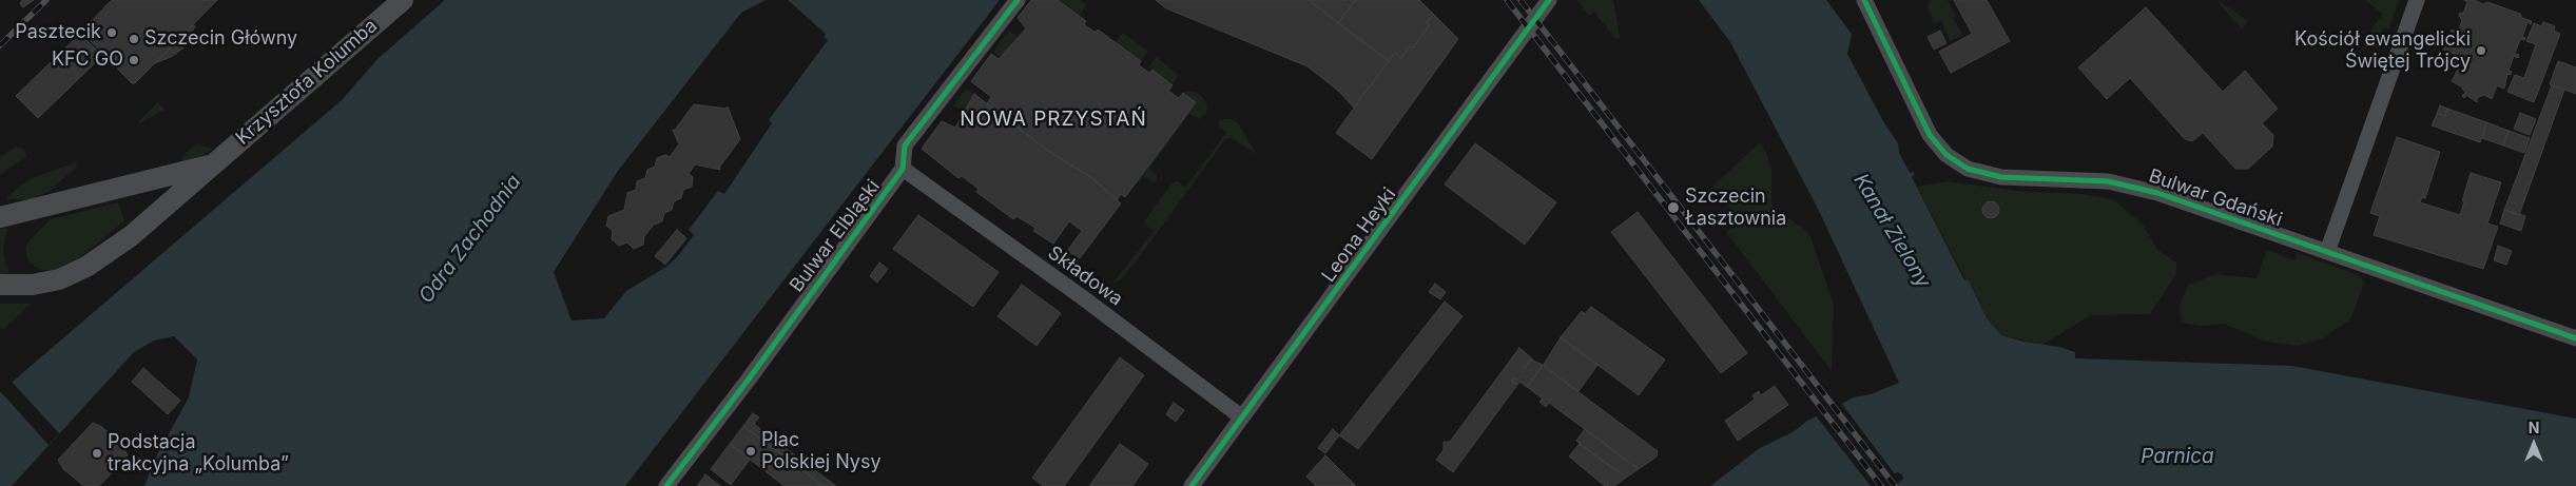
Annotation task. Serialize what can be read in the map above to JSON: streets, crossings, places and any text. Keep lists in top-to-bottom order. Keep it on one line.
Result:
{"streets":{"street":["Krzysztofa Kolumba","Bulwar Gdański","Leona Heyki","Bulwar Elbląski","Składowa"]},"crossings":[["Leona Heyki","Składowa"],["Bulwar Elbląski","Składowa"]],"districts":["NOWA PRZYSTAŃ"],"water":["Kanał Zielony","Odra Zachodnia","Parnica"],"places":["Pasztecik","Szczecin Główny","Kościół ewangelicki Świętej Trójcy","KFC GO","Szczecin Łasztownia","Plac Polskiej Nysy","Podstacja trakcyjna „Kolumba”"],"north":"top"}
